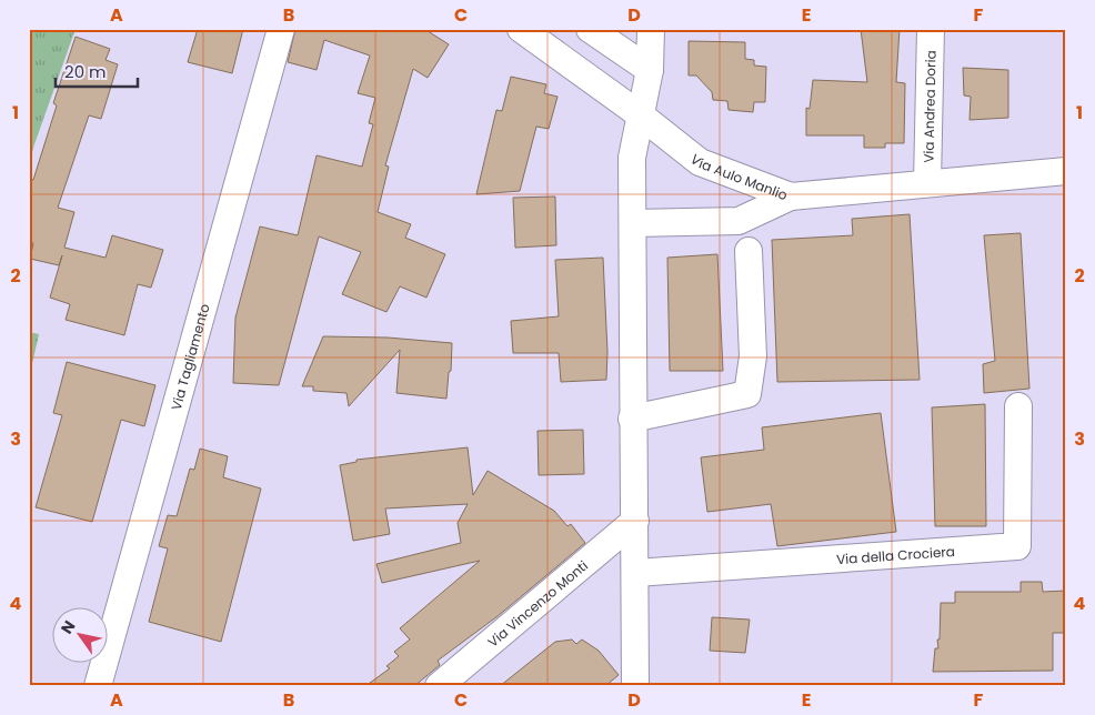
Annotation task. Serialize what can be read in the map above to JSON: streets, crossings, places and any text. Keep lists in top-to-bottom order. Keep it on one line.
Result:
{"streets":{"street":["Via Andrea Doria","Via Aulo Manlio","Via Tagliamento","Via della Crociera","Via Vincenzo Monti"]},"crossings":[["Via Andrea Doria","Via Aulo Manlio"]],"scale_bar":"20 m","north":"top left","grid":{"columns":["A","B","C","D","E","F"],"rows":["1","2","3","4"]}}
